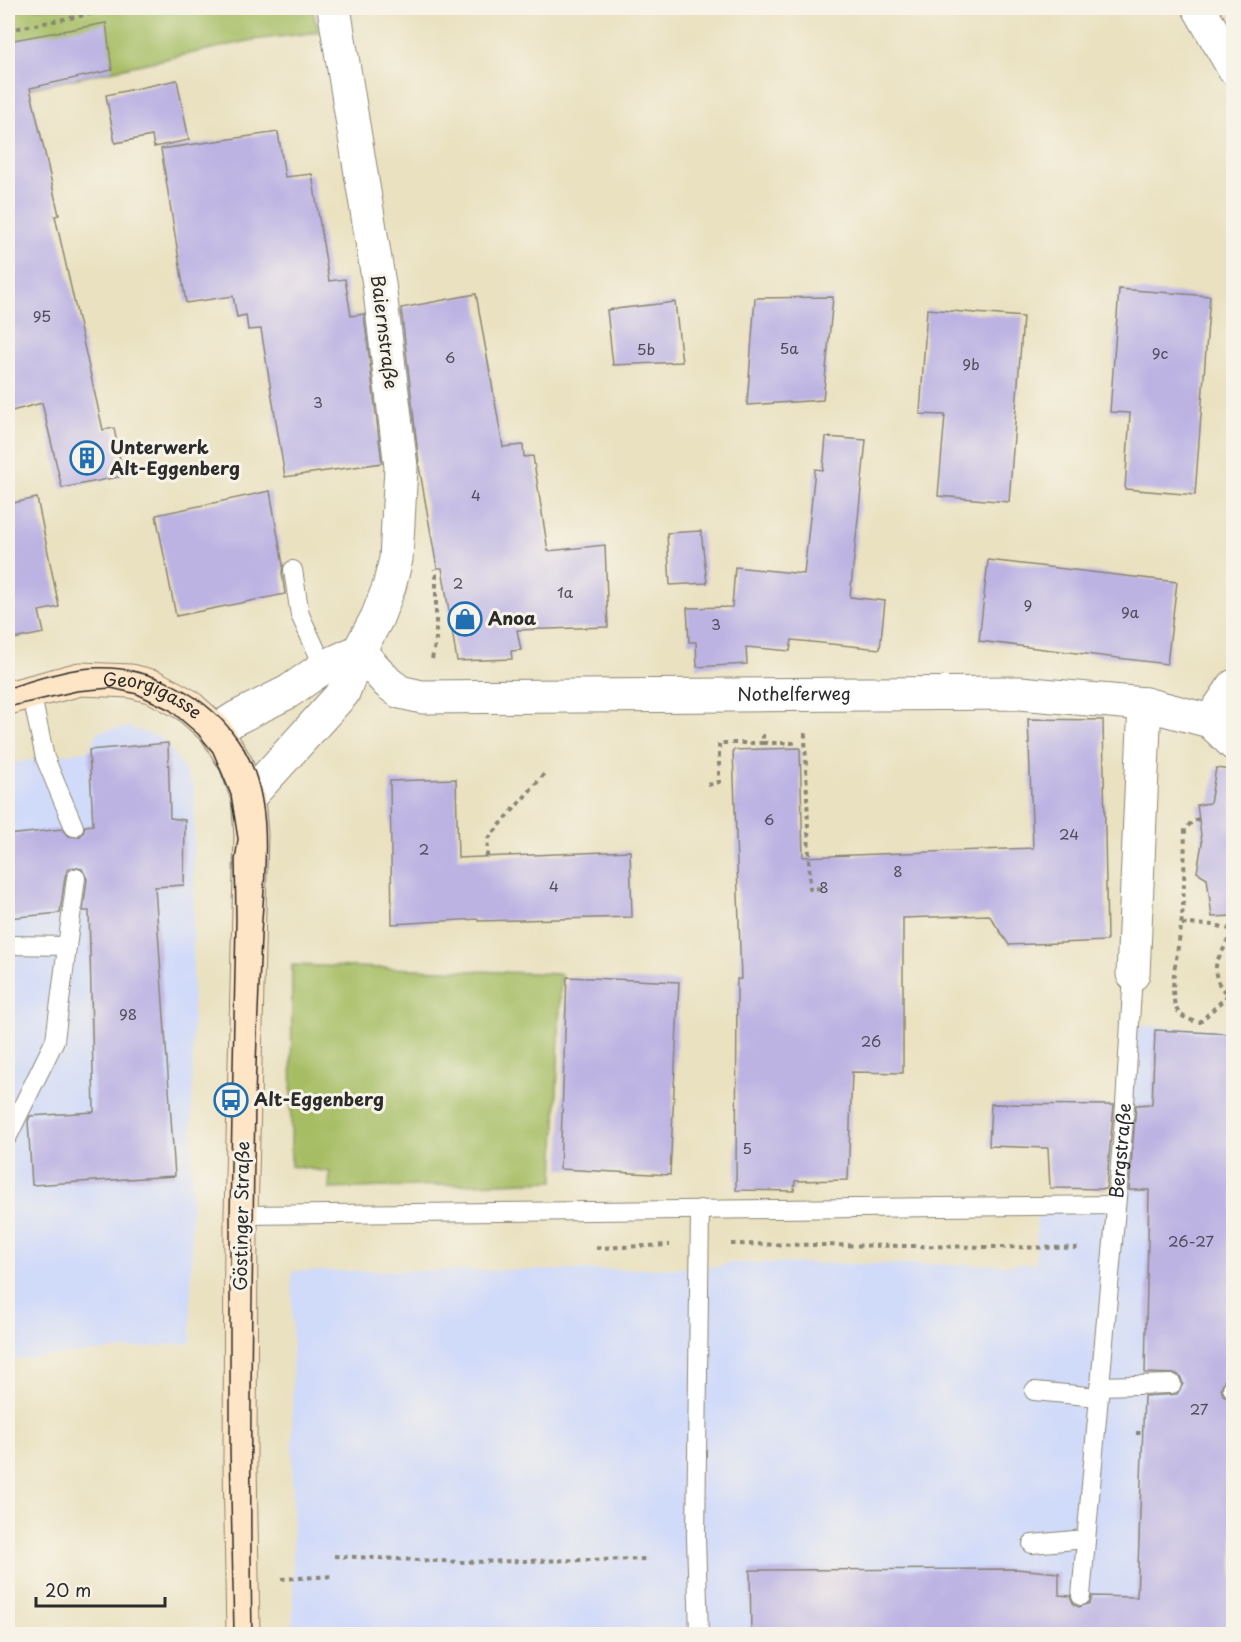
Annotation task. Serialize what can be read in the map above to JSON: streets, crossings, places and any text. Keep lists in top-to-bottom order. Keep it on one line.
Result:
{"streets":{"main road":["Georgigasse","Göstinger Straße"],"street":["Baiernstraße","Nothelferweg","Bergstraße"]},"crossings":[["Baiernstraße","Nothelferweg"],["Baiernstraße","Georgigasse"],["Baiernstraße","Göstinger Straße"],["Nothelferweg","Bergstraße"],["Georgigasse","Göstinger Straße"]],"places":{"building":["Unterwerk Alt-Eggenberg"],"shop":["Anoa"],"bus stop":["Alt-Eggenberg"]},"house_numbers":["95","5a","5b","9c","6","9b","3","4","2","1a","9","9a","3","6","24","2","8","4","8","98","26","5","26-27","27"],"scale_bar":"20 m"}
